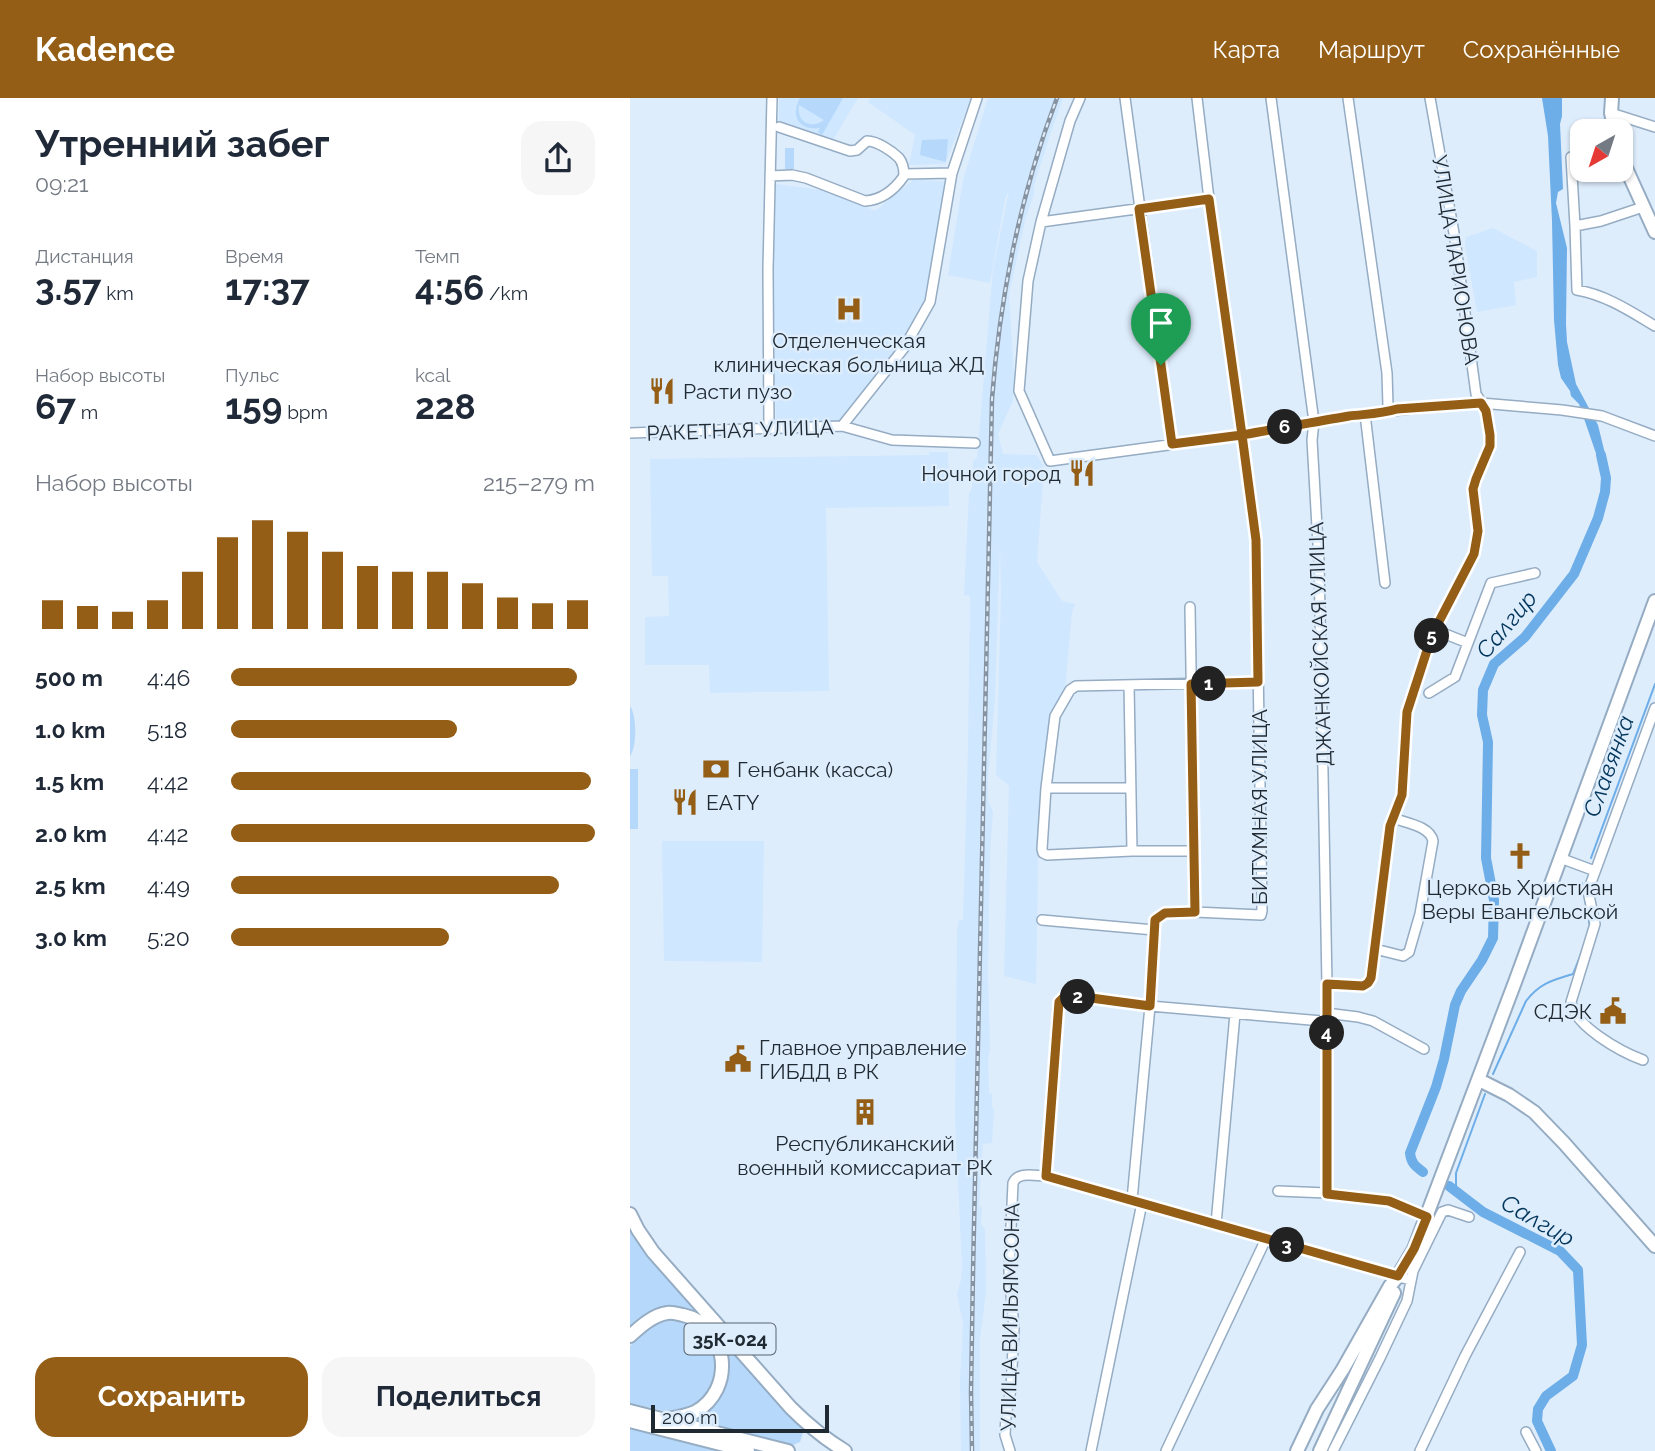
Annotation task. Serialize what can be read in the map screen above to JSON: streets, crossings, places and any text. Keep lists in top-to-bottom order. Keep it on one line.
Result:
{"streets":{"main road":["35К-024"],"street":["УЛИЦА ЛАРИОНОВА","РАКЕТНАЯ УЛИЦА","ДЖАНКОЙСКАЯ УЛИЦА","БИТУМНАЯ УЛИЦА","УЛИЦА ВИЛЬЯМСОНА"]},"crossings":[["УЛИЦА ЛАРИОНОВА","ДЖАНКОЙСКАЯ УЛИЦА"]],"water":["Салгир","Славянка"],"places":{"hospital":["Отделенческая клиническая больница ЖД"],"restaurant":["Расти пузо","Ночной город","EАTY"],"bank":["Генбанк (касса)"],"church":["Церковь Христиан Веры Евангельской"],"public building":["СДЭК","Главное управление ГИБДД в РК"],"building":["Республиканский военный комиссариат РК"]},"scale_bar":"200 m","north":"bottom left","page":{"header":"Kadence","nav":["Карта","Маршрут","Сохранённые"],"heading":["Утренний забег","09:21"],"stats":[["Дистанция","3.57 km"],["Время","17:37"],["Темп","4:56 /km"],["Набор высоты","67 m"],["Пульс","159 bpm"],["kcal","228"]],"pins":["6","5","1","2","4","3"],"chart":["Набор высоты","215–279 m"],"list":[{"name":"500 m","note":"4:46"},{"name":"1.0 km","note":"5:18"},{"name":"1.5 km","note":"4:42"},{"name":"2.0 km","note":"4:42"},{"name":"2.5 km","note":"4:49"},{"name":"3.0 km","note":"5:20"}],"buttons":["Сохранить","Поделиться"],"scale":"200 m"}}
